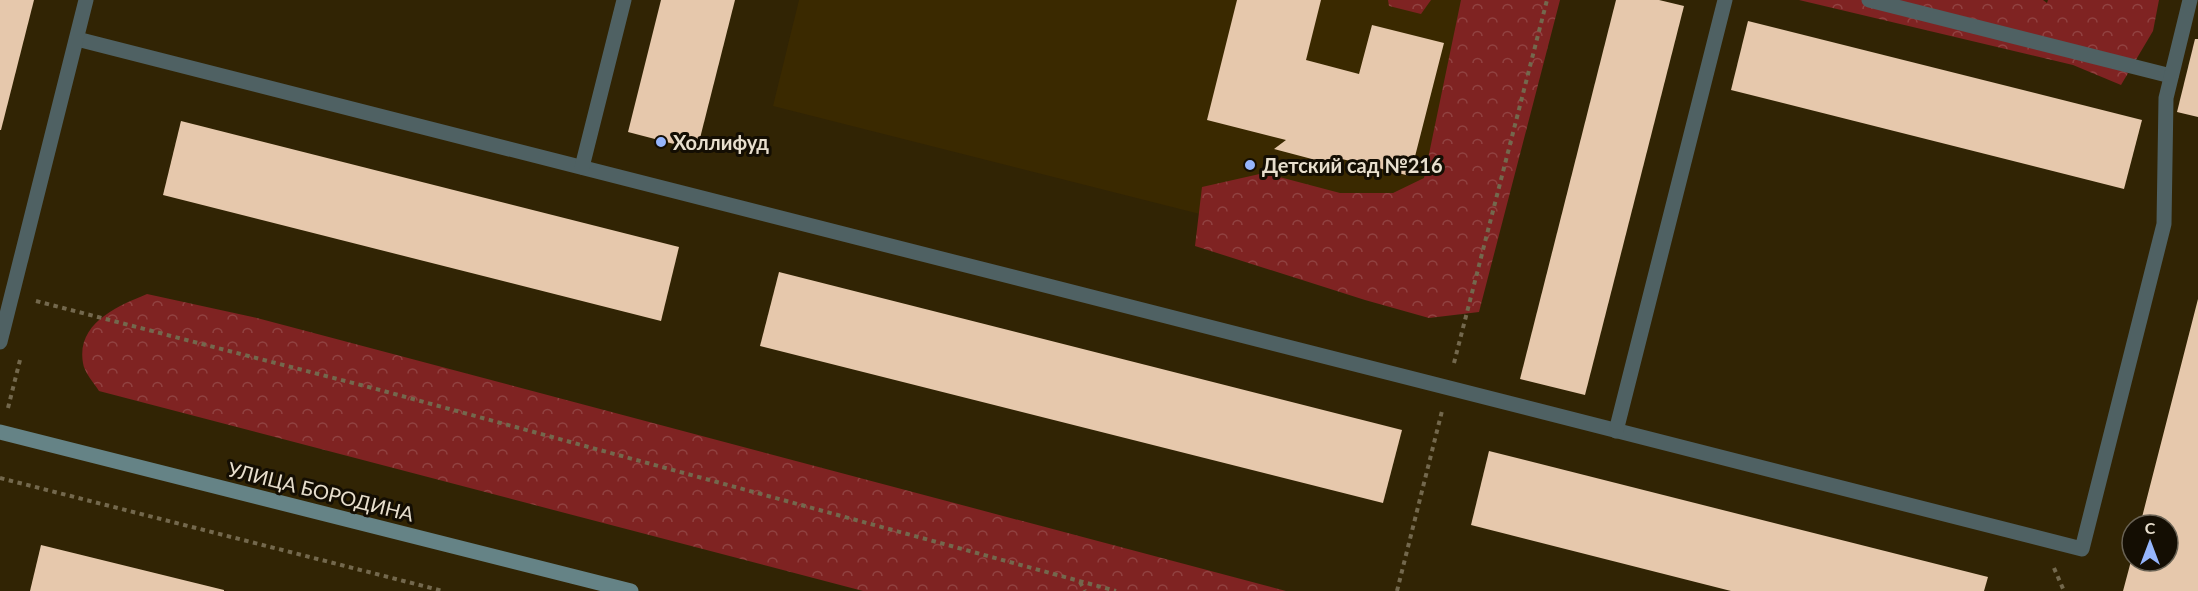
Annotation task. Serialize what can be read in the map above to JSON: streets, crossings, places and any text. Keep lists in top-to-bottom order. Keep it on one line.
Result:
{"streets":{"street":["УЛИЦА БОРОДИНА"]},"places":["Холлифуд","Детский сад №216"],"north":"top"}
